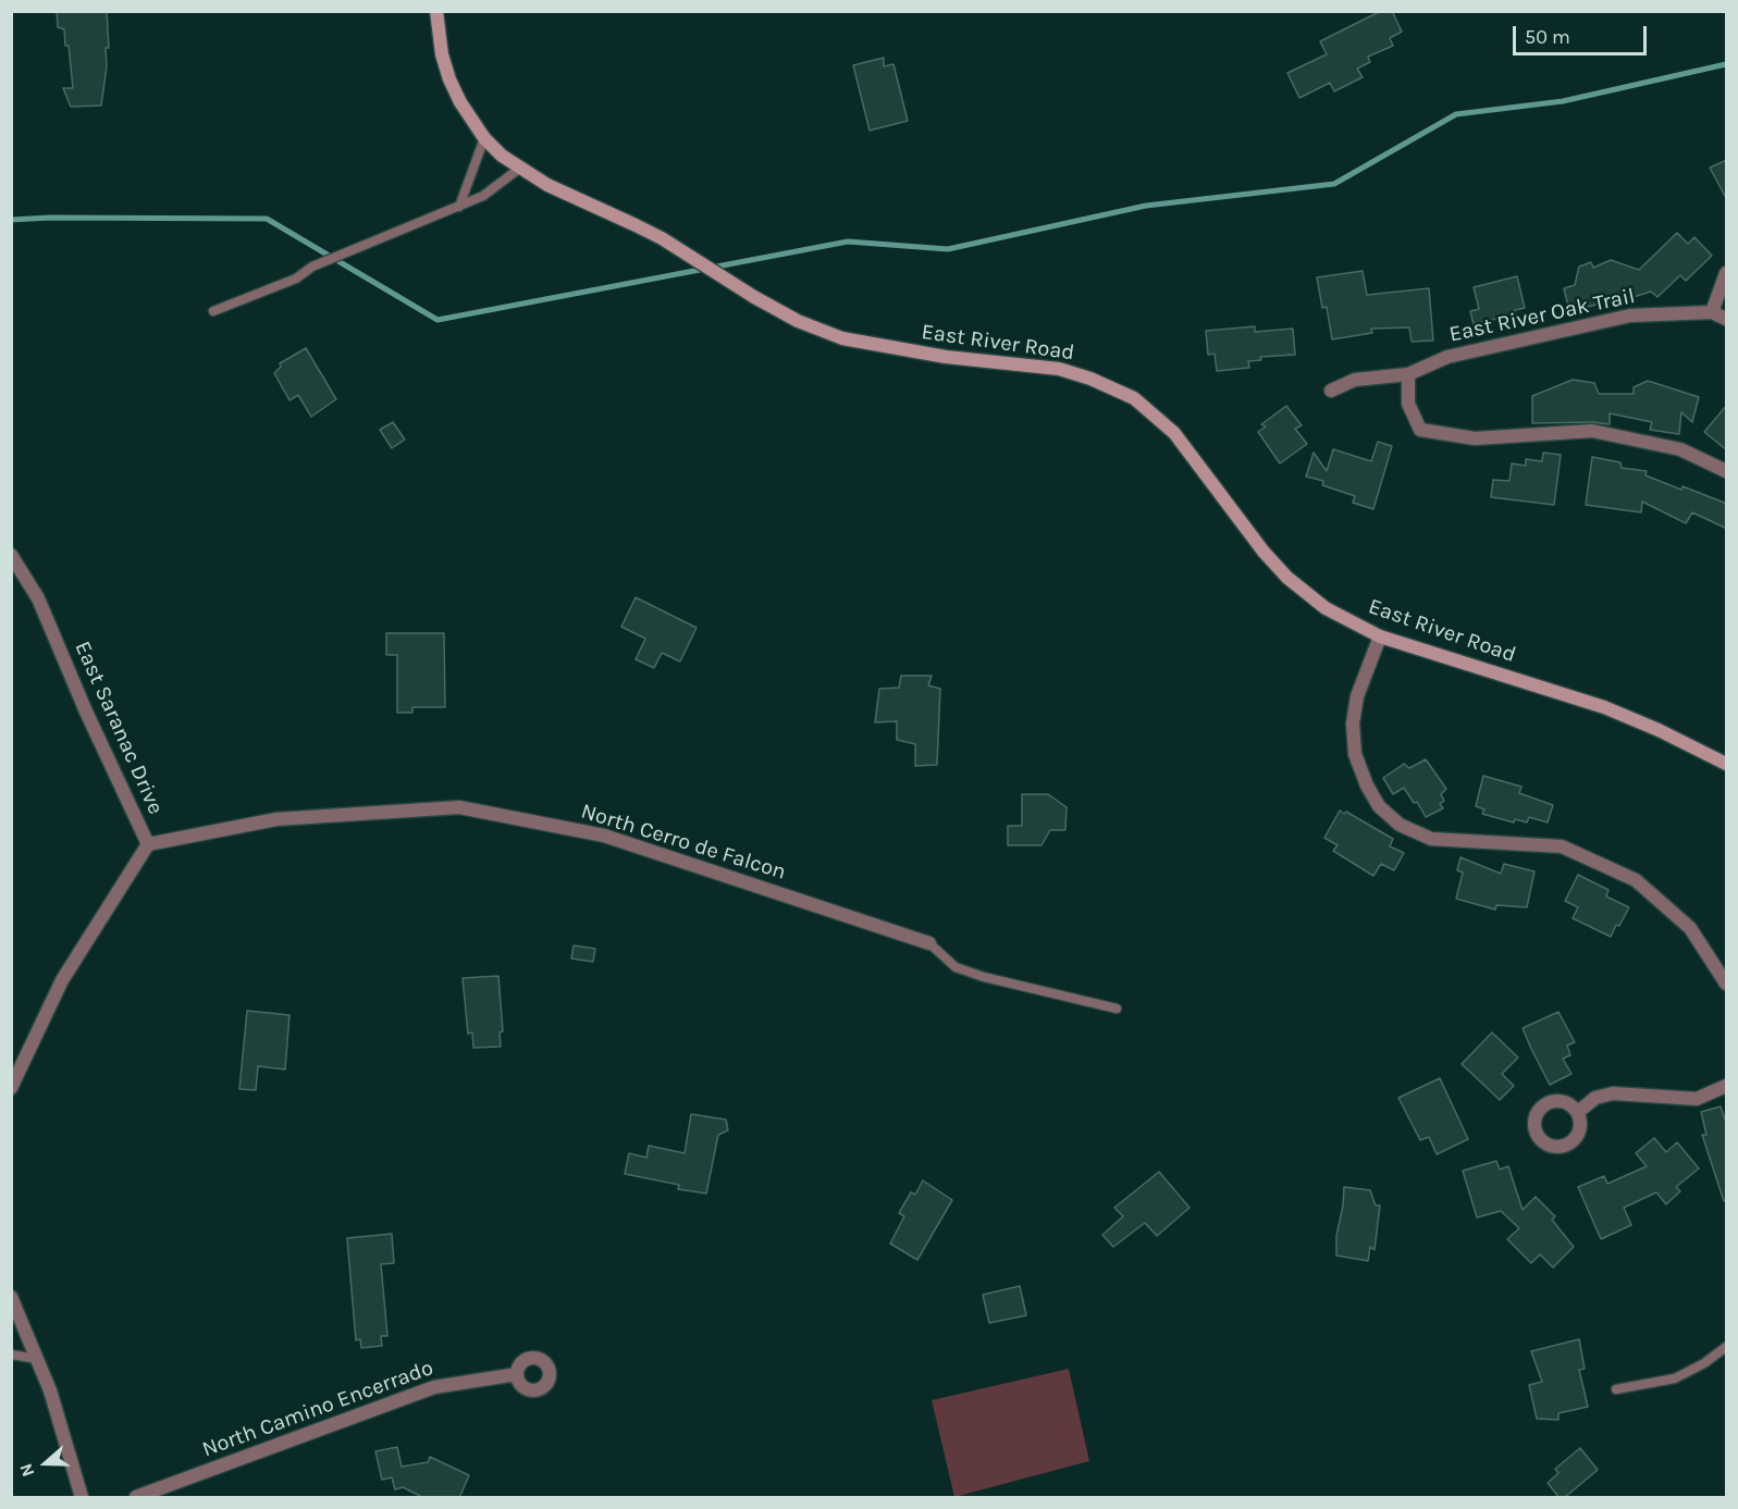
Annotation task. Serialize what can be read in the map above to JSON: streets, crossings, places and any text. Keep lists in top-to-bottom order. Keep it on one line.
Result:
{"streets":{"street":["East River Oak Trail","East River Road","East Saranac Drive","North Cerro de Falcon","North Camino Encerrado"]},"crossings":[["East Saranac Drive","North Cerro de Falcon"]],"scale_bar":"50 m","north":"left"}
